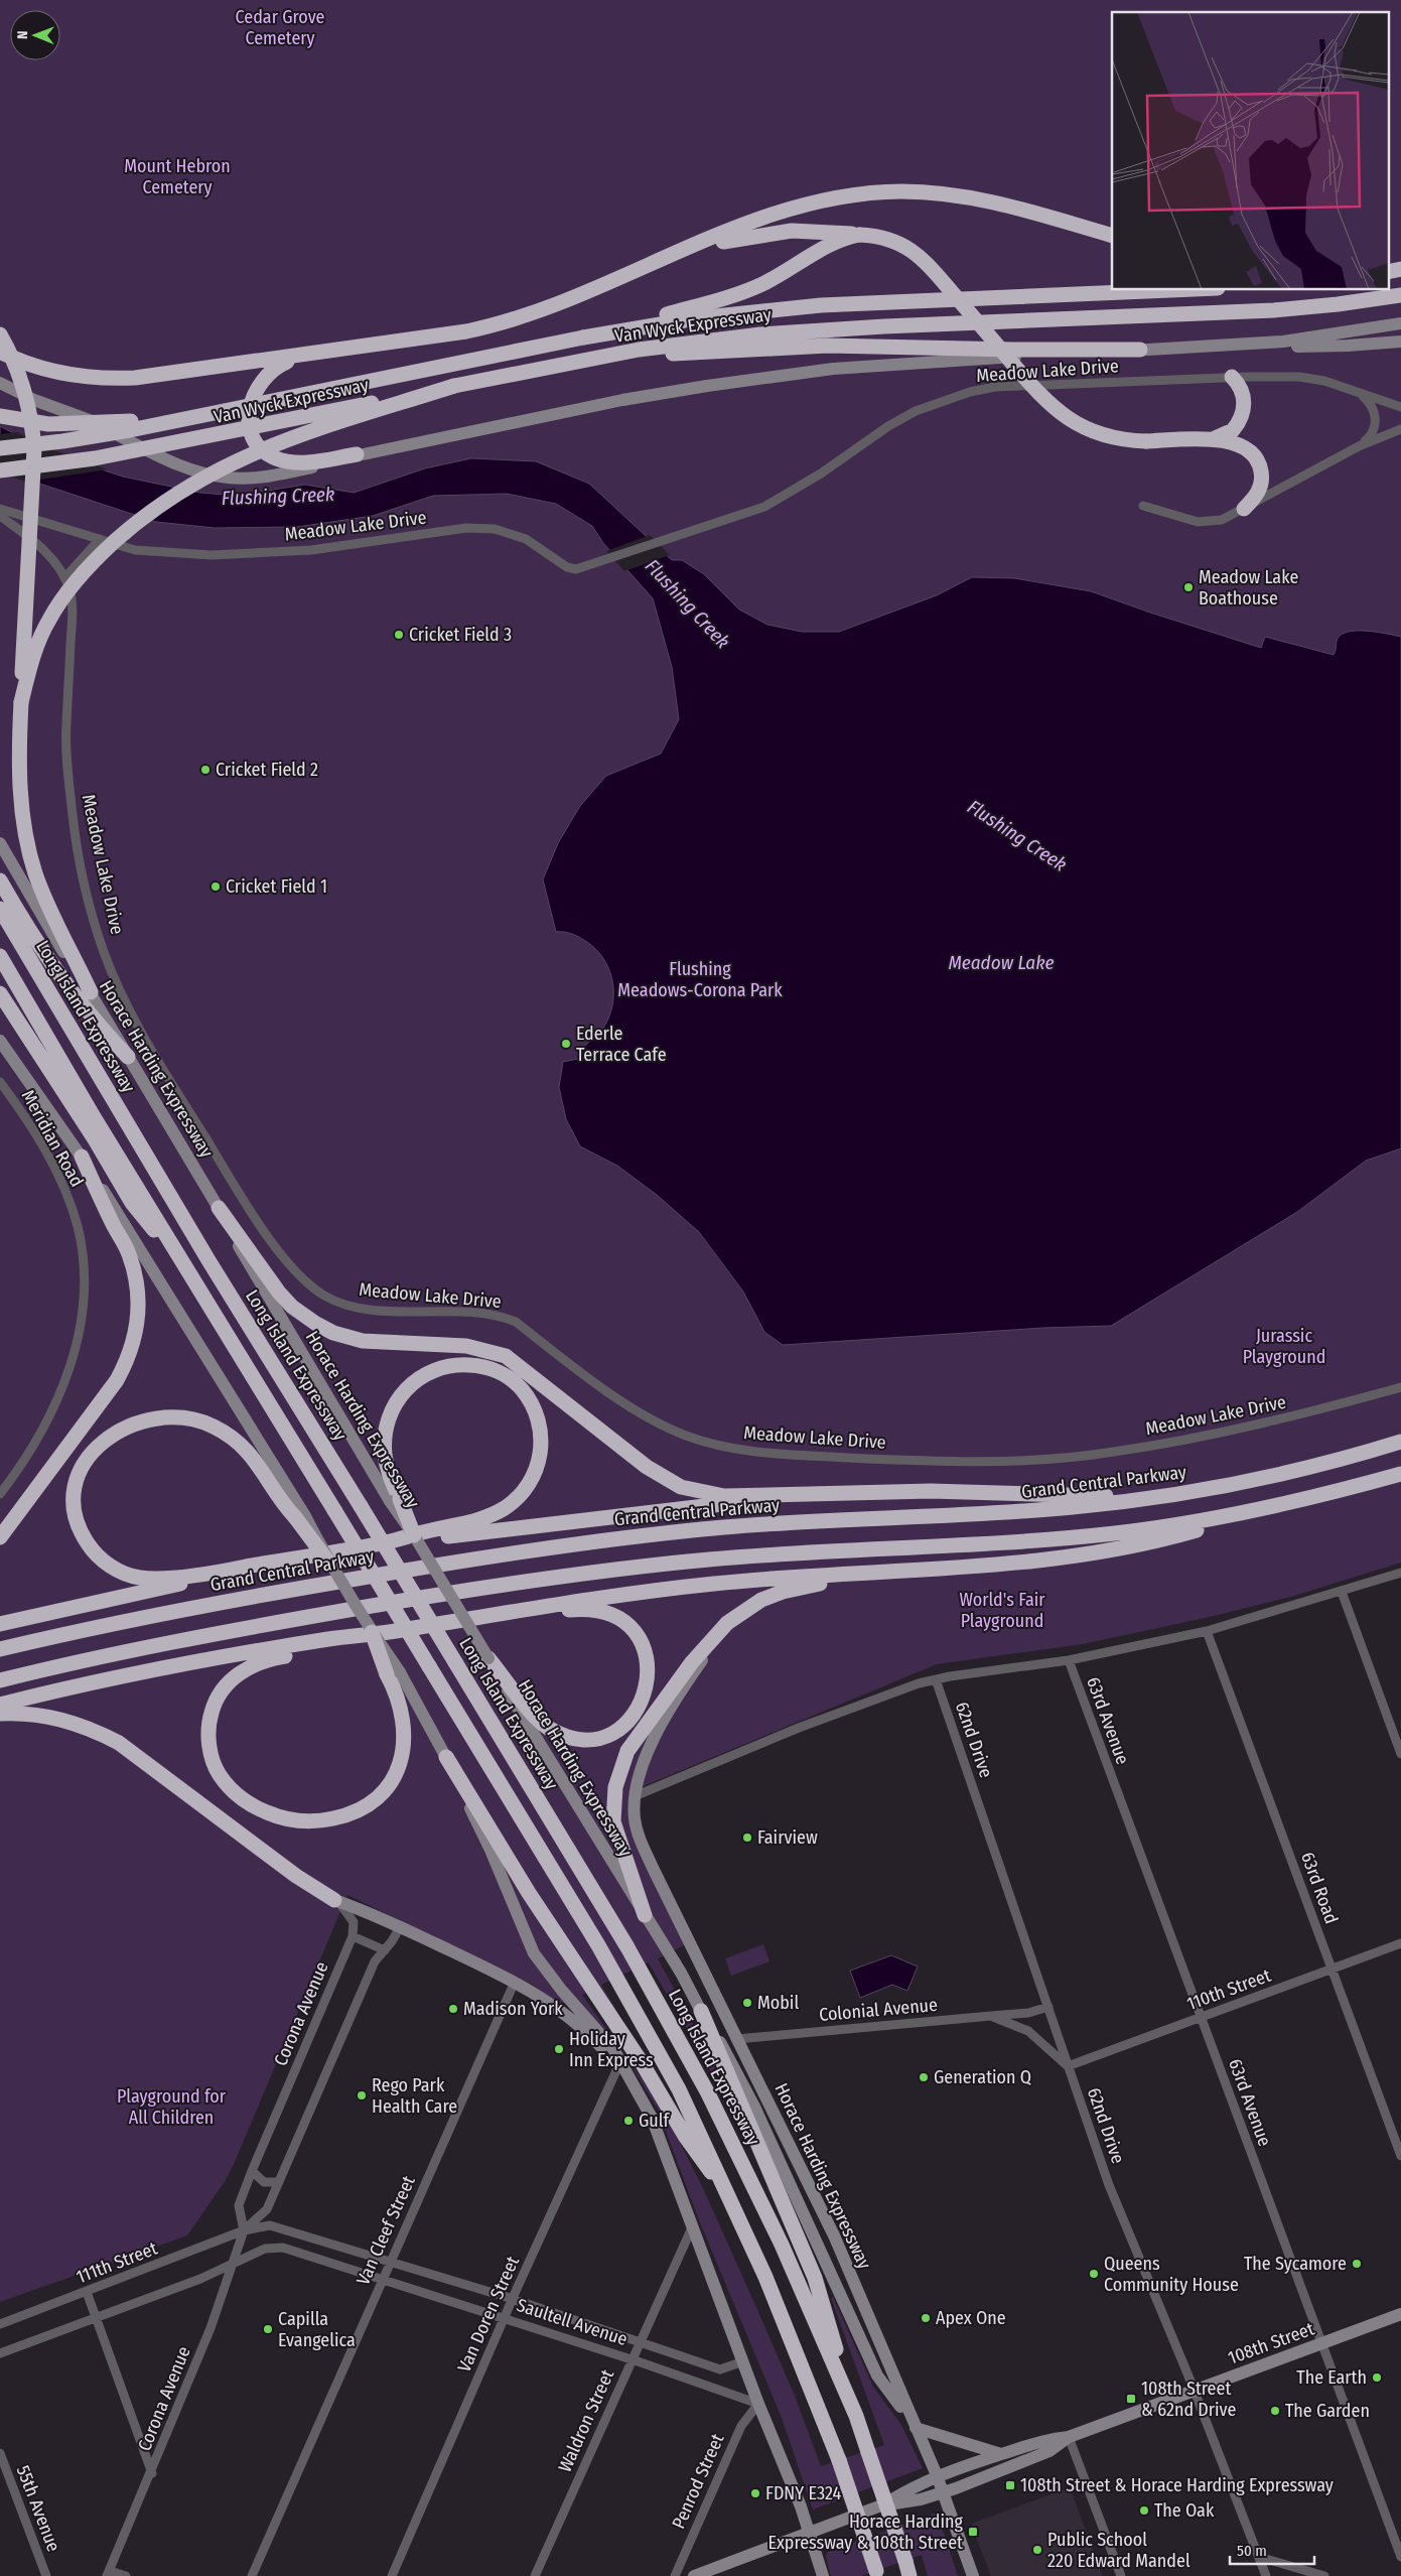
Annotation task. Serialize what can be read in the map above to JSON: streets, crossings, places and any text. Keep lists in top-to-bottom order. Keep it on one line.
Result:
{"streets":{"highway":["Van Wyck Expressway","Long Island Expressway","Grand Central Parkway"],"main road":["Horace Harding Expressway","108th Street"],"street":["Meadow Lake Drive","Meridian Road","63rd Avenue","62nd Drive","63rd Road","110th Street","Colonial Avenue","Corona Avenue","Van Cleef Street","111th Street","Van Doren Street","Saultell Avenue","Waldron Street","Penrod Street","55th Avenue"]},"crossings":[["Horace Harding Expressway","Colonial Avenue"],["Horace Harding Expressway","108th Street"],["63rd Avenue","110th Street"],["63rd Avenue","108th Street"],["62nd Drive","110th Street"],["62nd Drive","Colonial Avenue"],["62nd Drive","108th Street"],["63rd Road","110th Street"],["110th Street","Colonial Avenue"],["Corona Avenue","111th Street"],["Corona Avenue","Saultell Avenue"],["Van Cleef Street","Saultell Avenue"],["111th Street","Saultell Avenue"],["Van Doren Street","Saultell Avenue"],["Saultell Avenue","Waldron Street"],["Saultell Avenue","Penrod Street"]],"water":["Flushing Creek","Meadow Lake"],"parks":["Cedar Grove Cemetery","Mount Hebron Cemetery","Flushing Meadows-Corona Park","Jurassic Playground","World's Fair Playground","Playground for All Children"],"places":{"other":["Meadow Lake Boathouse","Cricket Field 3","Cricket Field 2","Cricket Field 1","Ederle Terrace Cafe","Fairview","Mobil","Madison York","Holiday Inn Express","Generation Q","Rego Park Health Care","Gulf","The Sycamore","Queens Community House","Apex One","Capilla Evangelica","The Earth","The Garden","FDNY E324","The Oak","Public School 220 Edward Mandel"],"transit":["108th Street & 62nd Drive","108th Street & Horace Harding Expressway","Horace Harding Expressway & 108th Street"]},"scale_bar":"50 m","north":"left"}
